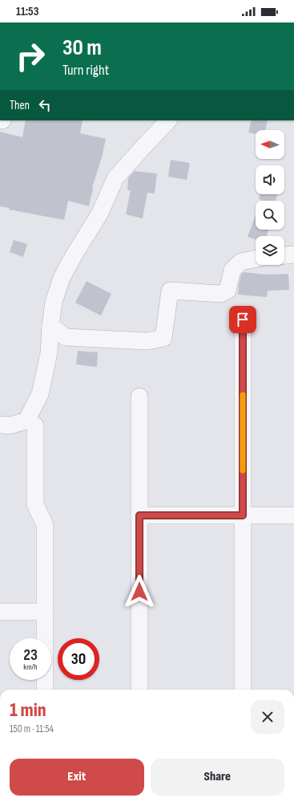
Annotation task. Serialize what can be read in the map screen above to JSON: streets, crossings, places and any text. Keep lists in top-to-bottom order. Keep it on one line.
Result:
{"north":"left","page":{"status":"11:53","turn":["30 m","Turn right"],"then":"Then","speed":"23 km/h","limit":"30","heading":["1 min","150 m · 11:54"],"buttons":["Exit","Share"]}}
